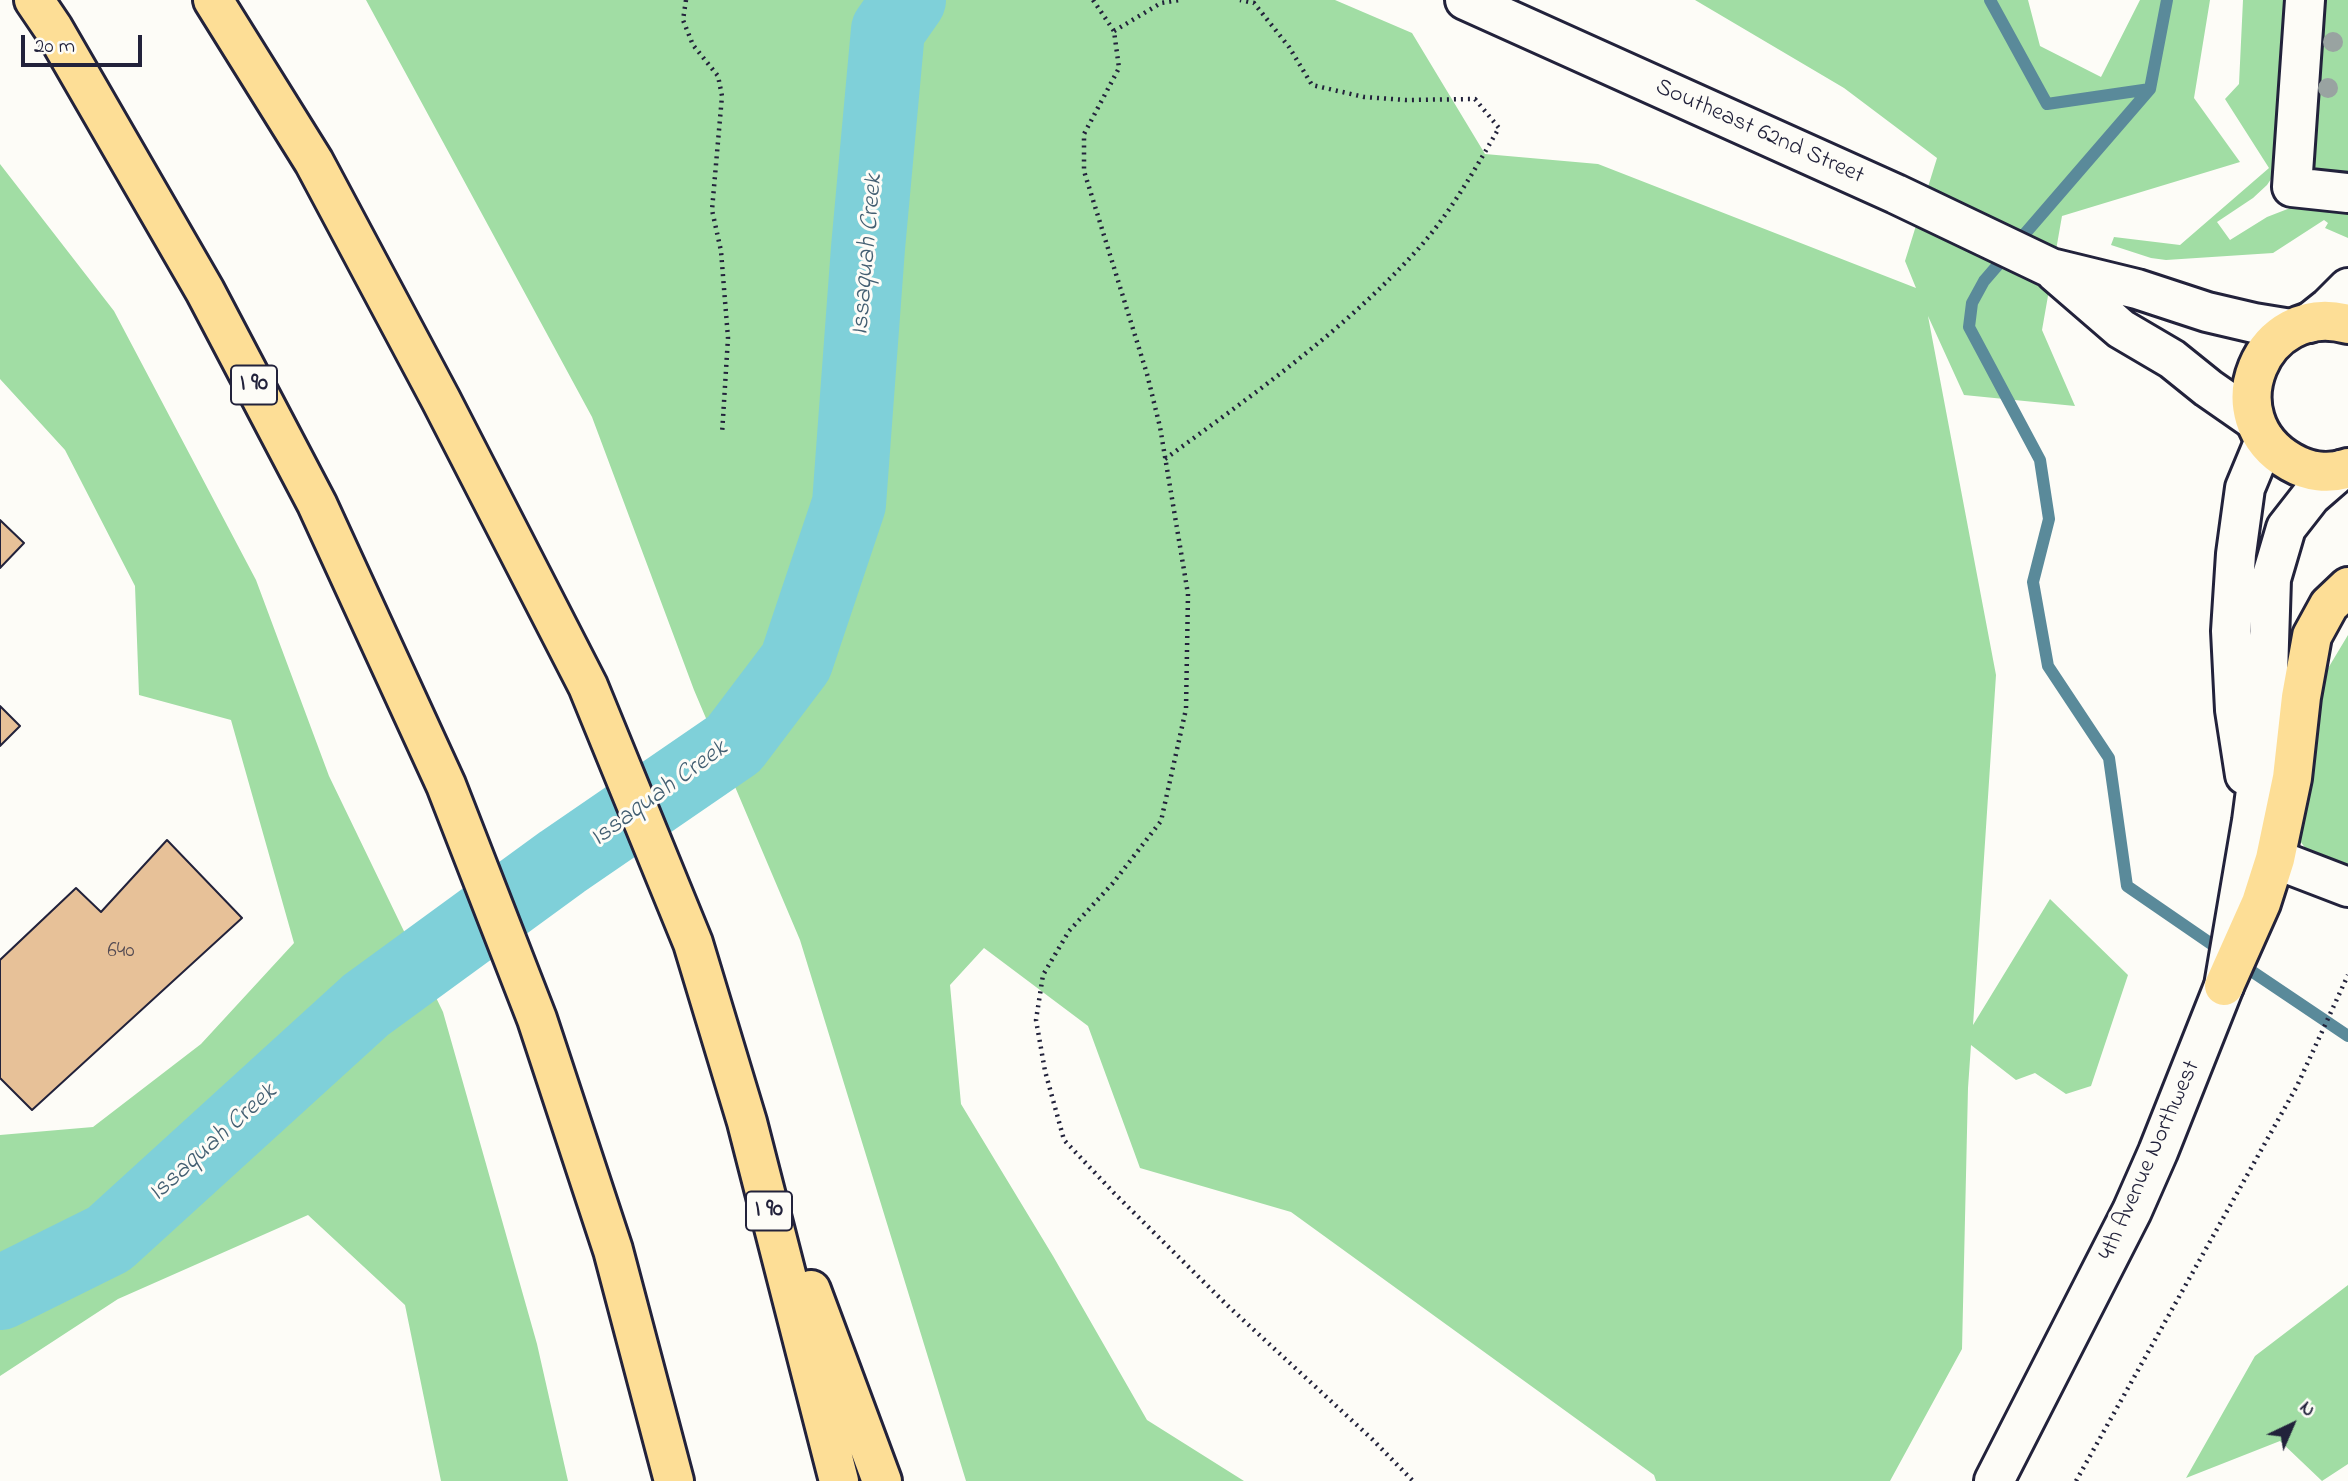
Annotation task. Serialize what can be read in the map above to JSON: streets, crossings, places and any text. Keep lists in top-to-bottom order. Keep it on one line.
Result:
{"streets":{"main road":["I 90"],"street":["Southeast 62nd Street","4th Avenue Northwest"]},"water":["Issaquah Creek"],"house_numbers":["640"],"scale_bar":"20 m","north":"top right"}
